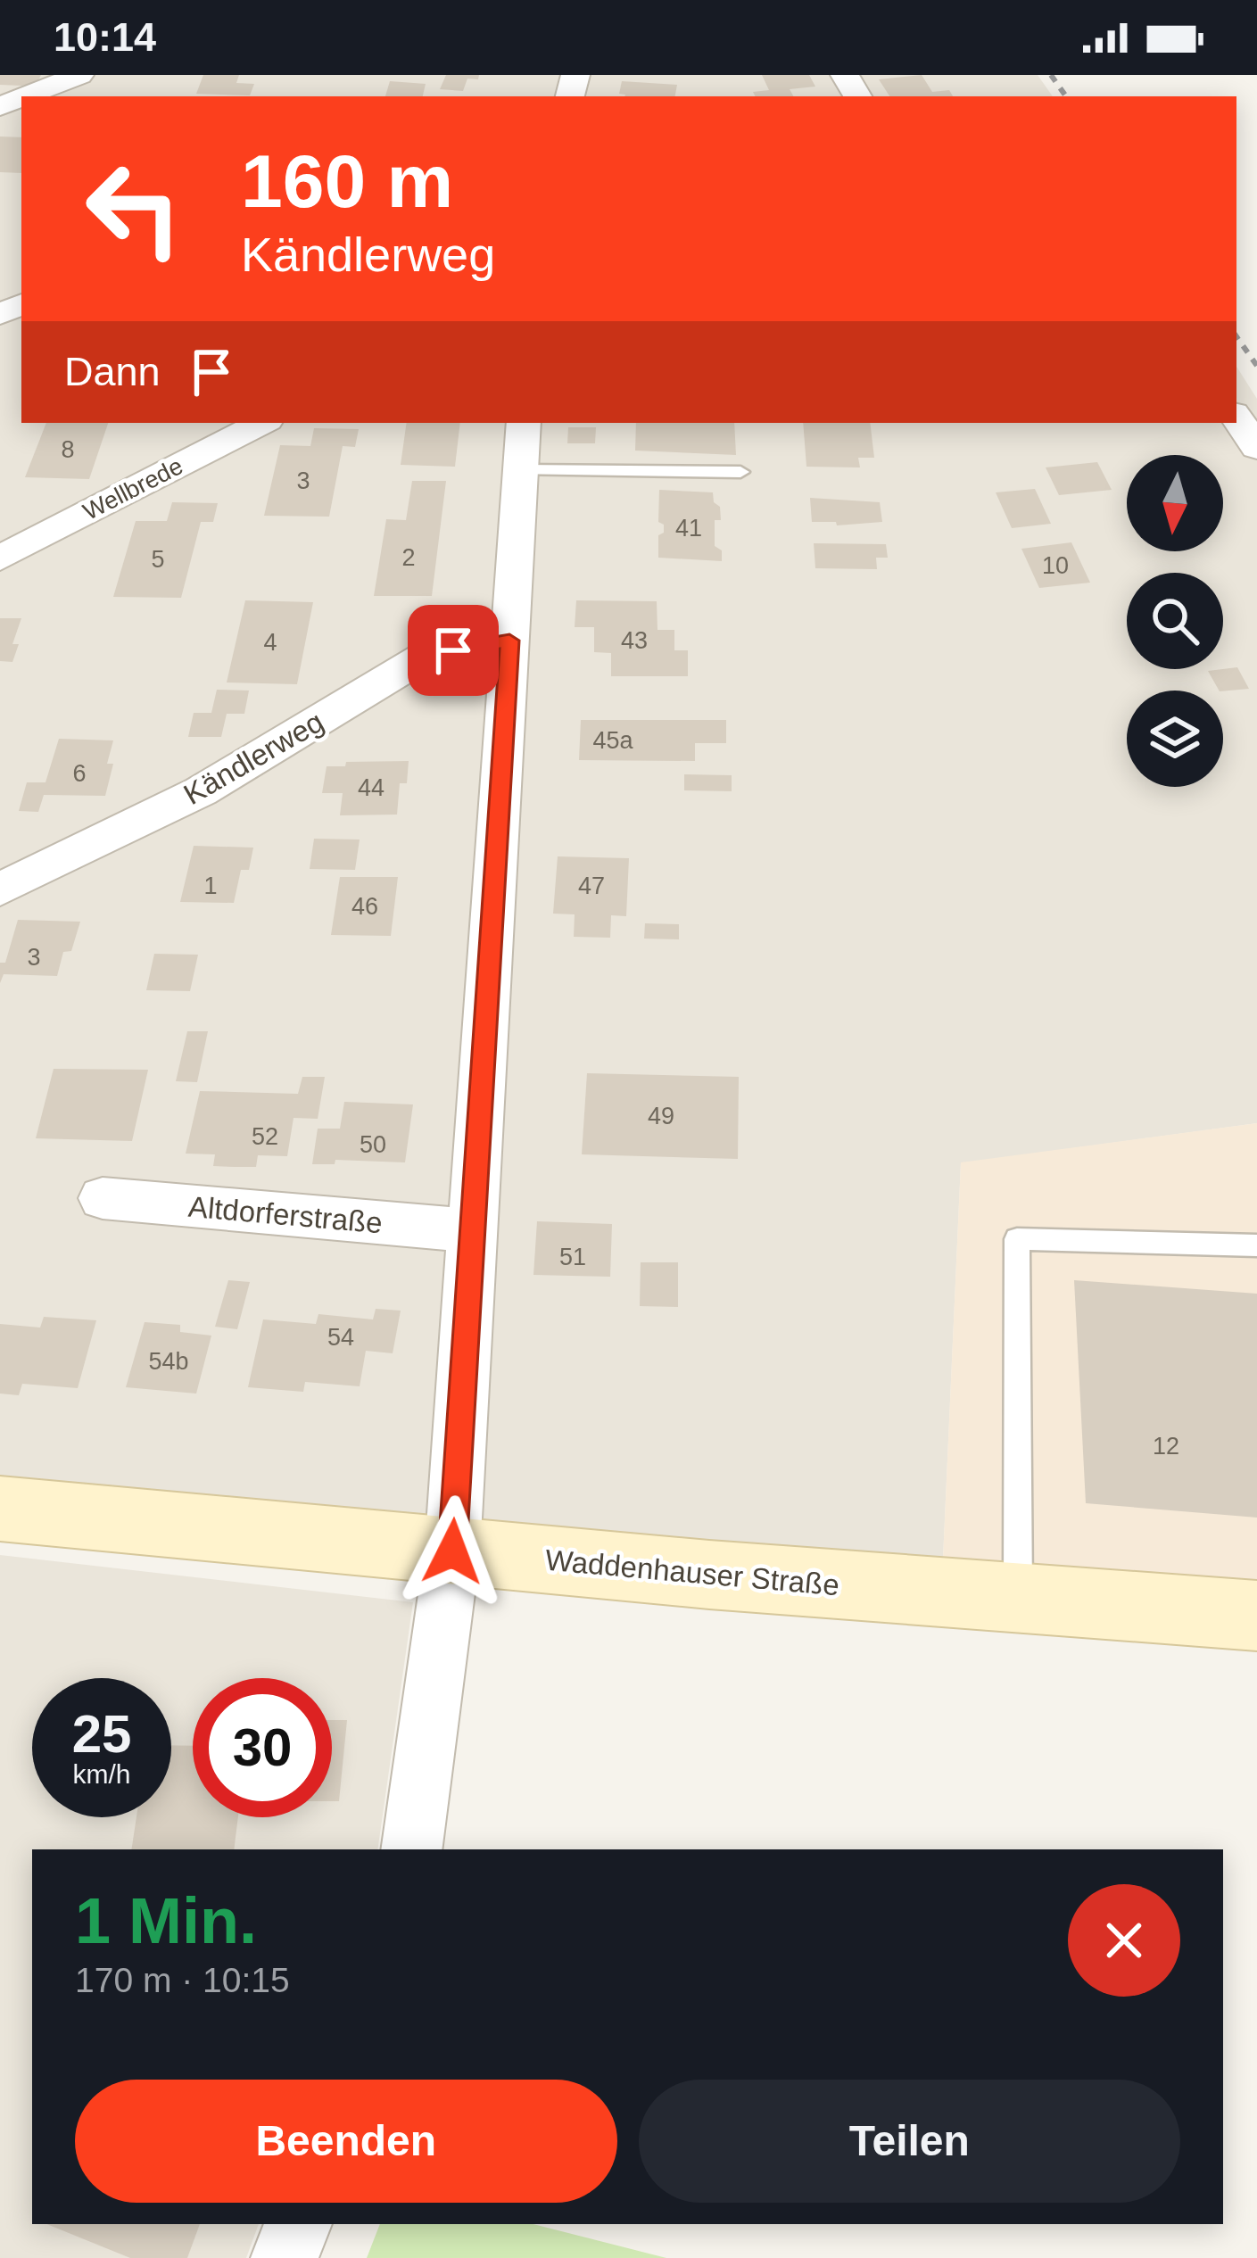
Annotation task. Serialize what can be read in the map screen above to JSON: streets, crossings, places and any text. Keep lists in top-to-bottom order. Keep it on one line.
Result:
{"streets":{"main road":["Waddenhauser Straße"],"street":["Wellbrede","Kändlerweg","Altdorferstraße"]},"house_numbers":["8","3","41","2","5","10","43","4","45a","6","44","1","47","46","3","49","52","50","51","54","54b","12"],"north":"bottom","page":{"status":"10:14","turn":["160 m","Kändlerweg"],"then":"Dann","speed":"25 km/h","limit":"30","heading":["1 Min.","170 m · 10:15"],"buttons":["Beenden","Teilen"]}}
